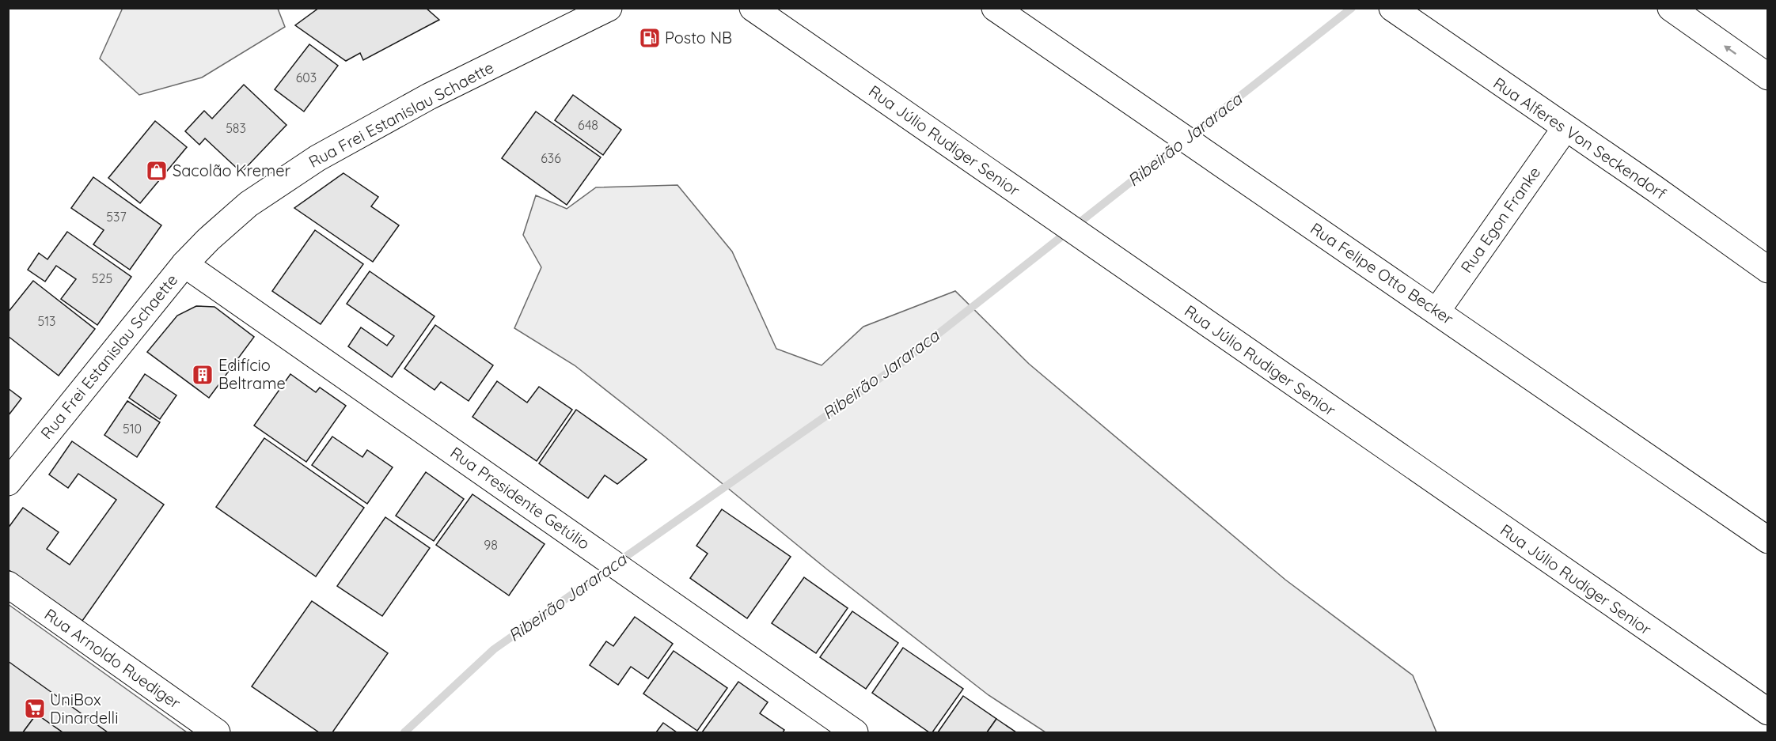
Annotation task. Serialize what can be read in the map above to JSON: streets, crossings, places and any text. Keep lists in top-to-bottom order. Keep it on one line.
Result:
{"streets":{"street":["Rua Frei Estanislau Schaette","Rua Alferes Von Seckendorf","Rua Júlio Rudiger Senior","Rua Egon Franke","Rua Felipe Otto Becker","Rua Presidente Getúlio","Rua Arnoldo Ruediger"]},"crossings":[["Rua Frei Estanislau Schaette","Rua Presidente Getúlio"],["Rua Alferes Von Seckendorf","Rua Egon Franke"],["Rua Egon Franke","Rua Felipe Otto Becker"]],"water":["Ribeirão Jararaca"],"places":{"fuel station":["Posto NB"],"shop":["Sacolão Kremer"],"building":["Edifício Beltrame"],"supermarket":["UniBox Dinardelli"]},"house_numbers":["603","648","583","636","537","525","513","510","98"]}
